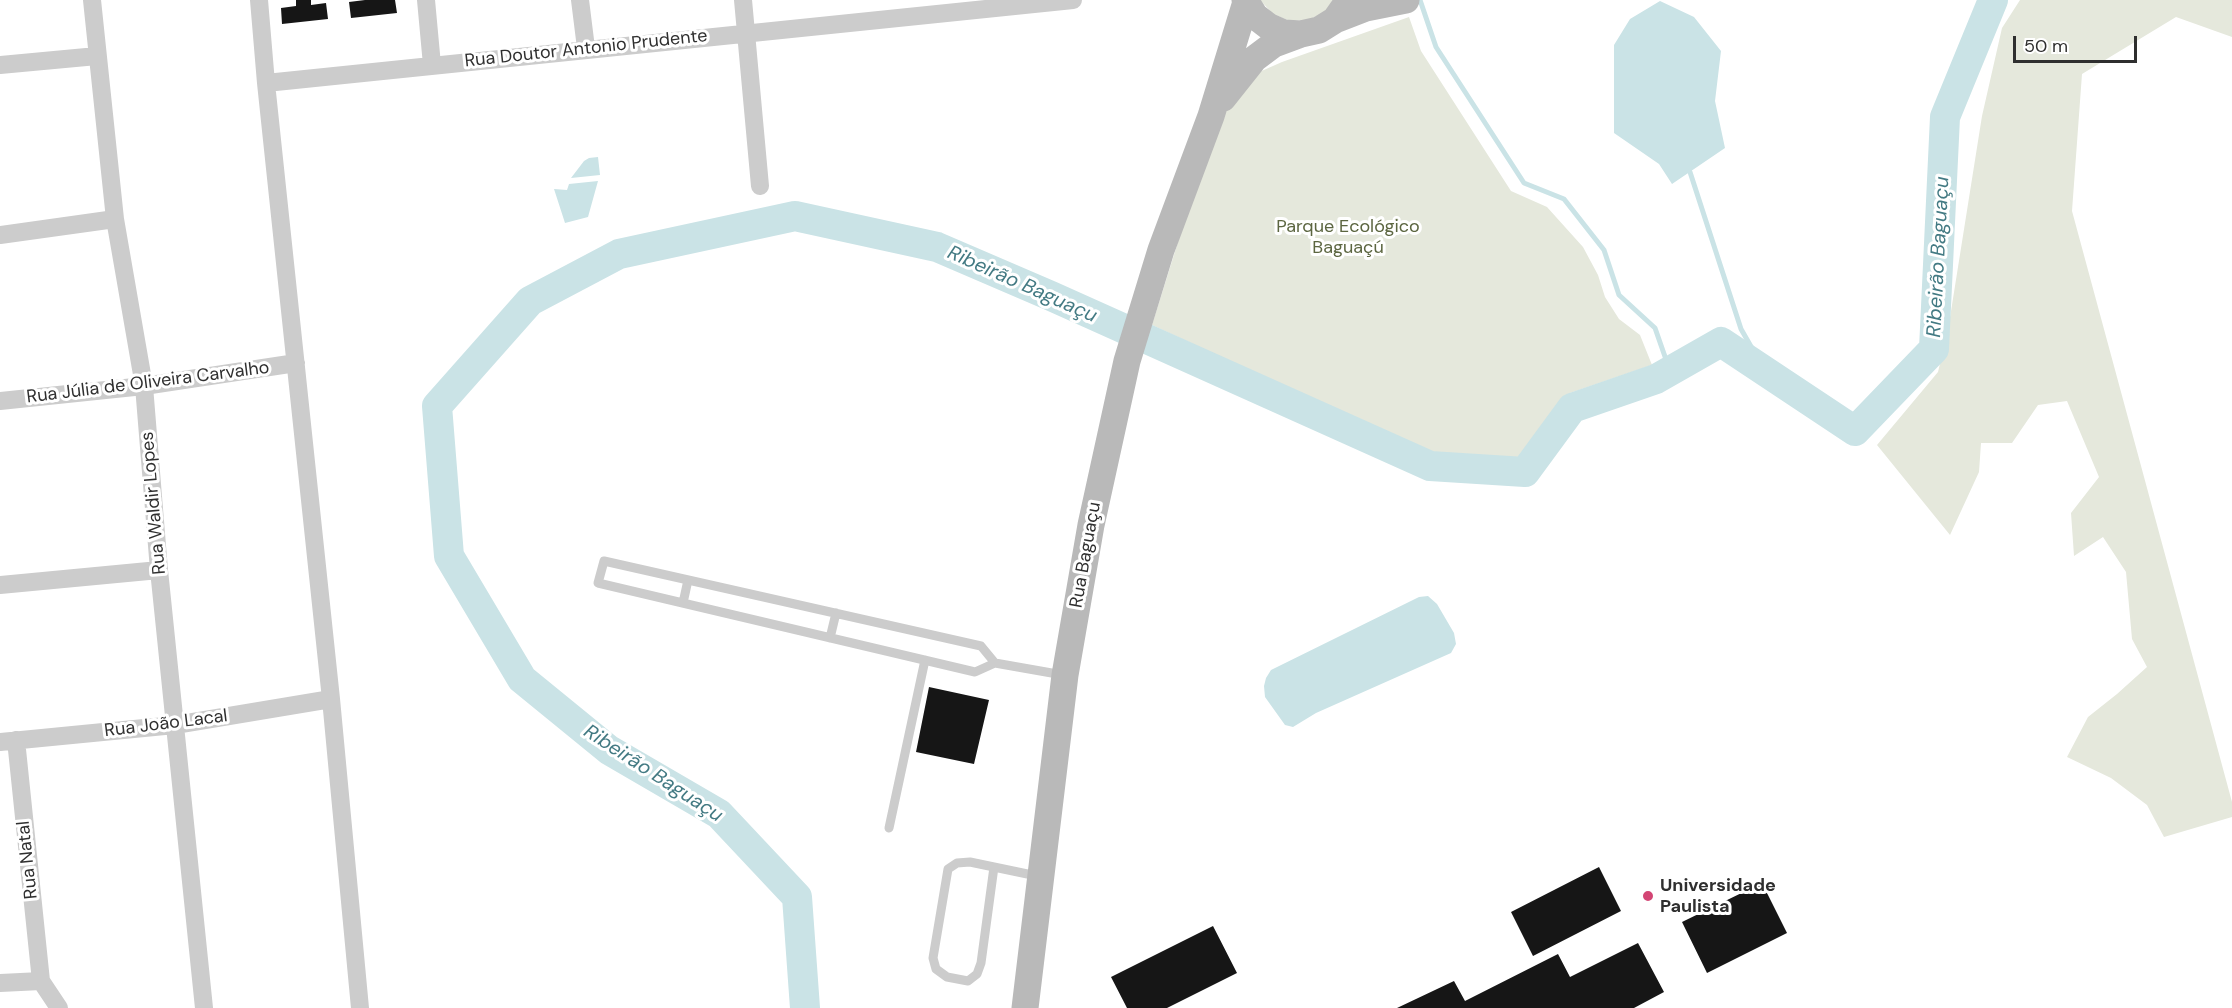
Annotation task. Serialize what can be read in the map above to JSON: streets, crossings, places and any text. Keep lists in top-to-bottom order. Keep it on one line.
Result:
{"streets":{"main road":["Rua Baguaçu"],"street":["Rua Doutor Antonio Prudente","Rua Júlia de Oliveira Carvalho","Rua Waldir Lopes","Rua João Lacal","Rua Natal"]},"crossings":[["Rua Júlia de Oliveira Carvalho","Rua Waldir Lopes"],["Rua Waldir Lopes","Rua João Lacal"],["Rua João Lacal","Rua Natal"]],"water":["Ribeirão Baguaçu"],"parks":["Parque Ecológico Baguaçú"],"places":["Universidade Paulista"],"scale_bar":"50 m"}
